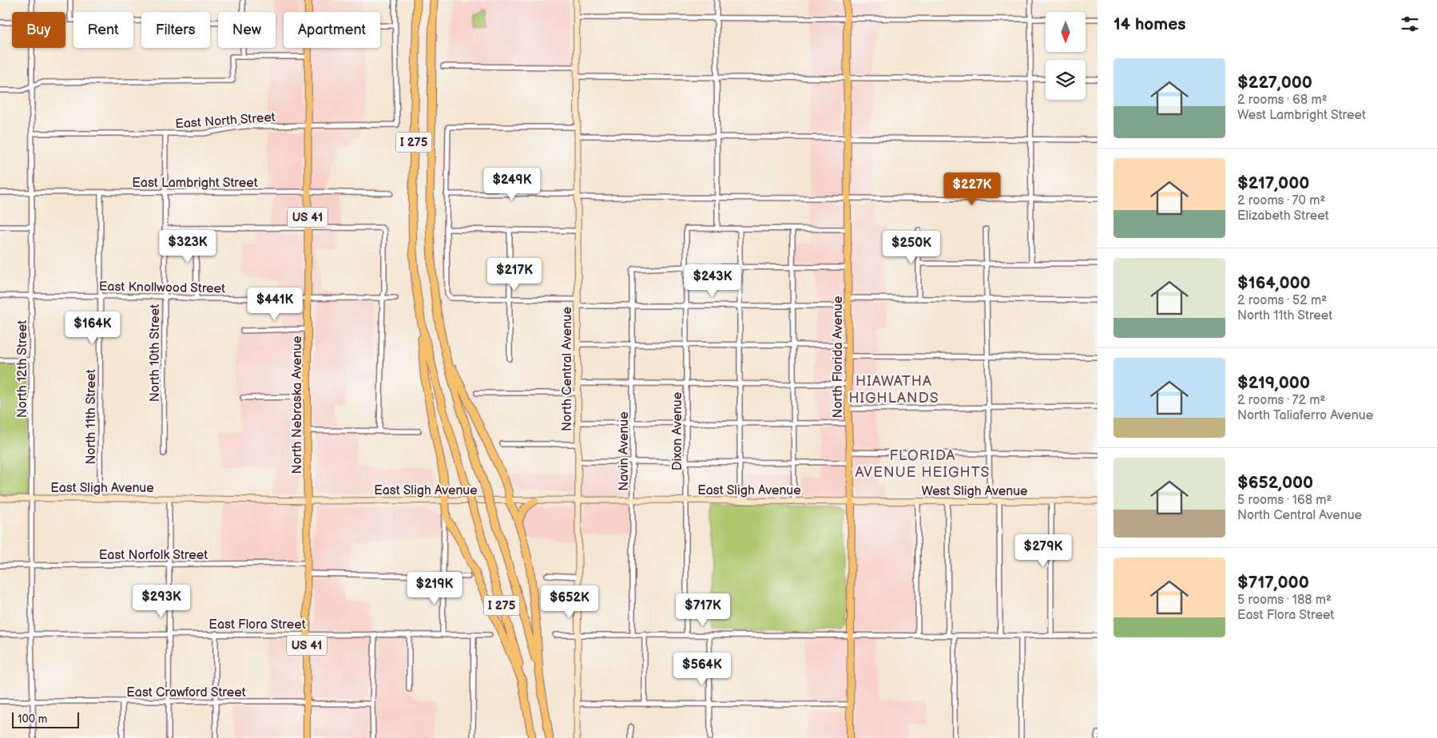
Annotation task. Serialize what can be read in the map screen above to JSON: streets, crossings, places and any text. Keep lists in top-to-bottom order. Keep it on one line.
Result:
{"streets":{"highway":["I 275"],"main road":["US 41","North Florida Avenue","North Nebraska Avenue"],"street":["East North Street","East Lambright Street","East Knollwood Street","North 10th Street","North 12th Street","North Central Avenue","North 11th Street","Dixon Avenue","Navin Avenue","East Sligh Avenue","West Sligh Avenue","East Norfolk Street","East Flora Street","East Crawford Street"]},"crossings":[["East North Street","North 10th Street"],["East North Street","North 12th Street"],["East North Street","North Nebraska Avenue"],["East Lambright Street","North 10th Street"],["East Lambright Street","North 12th Street"],["East Lambright Street","North Nebraska Avenue"],["East Lambright Street","North 11th Street"],["East Knollwood Street","North 10th Street"],["East Knollwood Street","North 12th Street"],["East Knollwood Street","North Nebraska Avenue"],["East Knollwood Street","North 11th Street"],["North Florida Avenue","East Sligh Avenue"],["North Florida Avenue","West Sligh Avenue"],["North 12th Street","East Sligh Avenue"],["North 12th Street","East Norfolk Street"],["North 12th Street","East Flora Street"],["North 12th Street","East Crawford Street"],["North Central Avenue","East Sligh Avenue"],["North Nebraska Avenue","East Sligh Avenue"],["North Nebraska Avenue","East Norfolk Street"],["North Nebraska Avenue","East Flora Street"],["North Nebraska Avenue","East Crawford Street"],["North 11th Street","East Sligh Avenue"],["Dixon Avenue","Navin Avenue"],["Dixon Avenue","East Sligh Avenue"],["Navin Avenue","East Sligh Avenue"],["East Sligh Avenue","West Sligh Avenue"]],"districts":["HIAWATHA HIGHLANDS","FLORIDA AVENUE HEIGHTS"],"scale_bar":"100 m","north":"bottom","page":{"heading":"14 homes","chip":["Buy","Rent","Filters","New","Apartment"],"list":[{"name":"$227,000","note":"2 rooms · 68 m² · West Lambright Street"},{"name":"$217,000","note":"2 rooms · 70 m² · Elizabeth Street"},{"name":"$164,000","note":"2 rooms · 52 m² · North 11th Street"},{"name":"$219,000","note":"2 rooms · 72 m² · North Taliaferro Avenue"},{"name":"$652,000","note":"5 rooms · 168 m² · North Central Avenue"},{"name":"$717,000","note":"5 rooms · 188 m² · East Flora Street"}],"price":["$249K","$227K","$323K","$250K","$217K","$243K","$441K","$164K","$279K","$219K","$293K","$652K","$717K","$564K"],"scale":"100 m"}}
